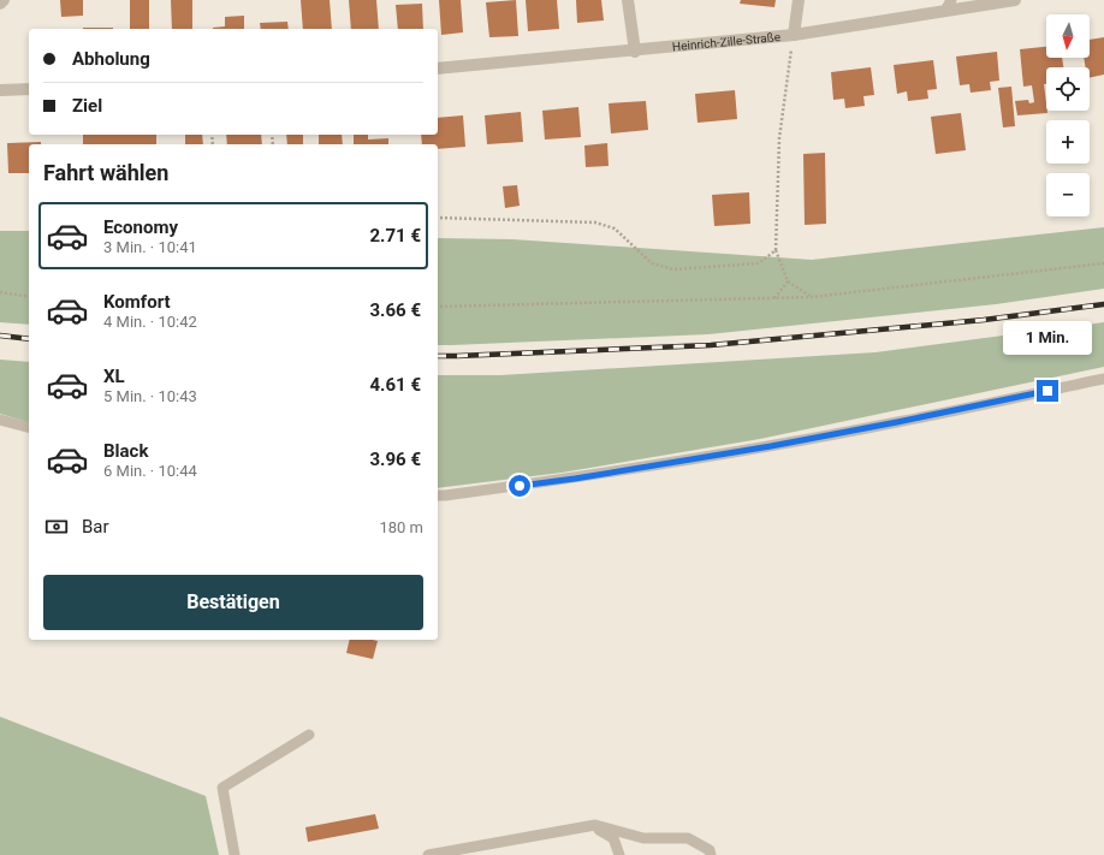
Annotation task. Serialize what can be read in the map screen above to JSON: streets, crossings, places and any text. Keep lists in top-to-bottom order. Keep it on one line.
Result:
{"streets":{"street":["Heinrich-Zille-Straße"]},"north":"bottom","page":{"map_buttons":["+","−"],"banner":["Abholung","Ziel"],"heading":"Fahrt wählen","list":[{"name":"Economy","note":"3 Min. · 10:41","value":"2.71 €"},{"name":"Komfort","note":"4 Min. · 10:42","value":"3.66 €"},{"name":"XL","note":"5 Min. · 10:43","value":"4.61 €"},{"name":"Black","note":"6 Min. · 10:44","value":"3.96 €"}],"bubble":"1 Min.","pay":["Bar","180 m"],"buttons":"Bestätigen"}}
